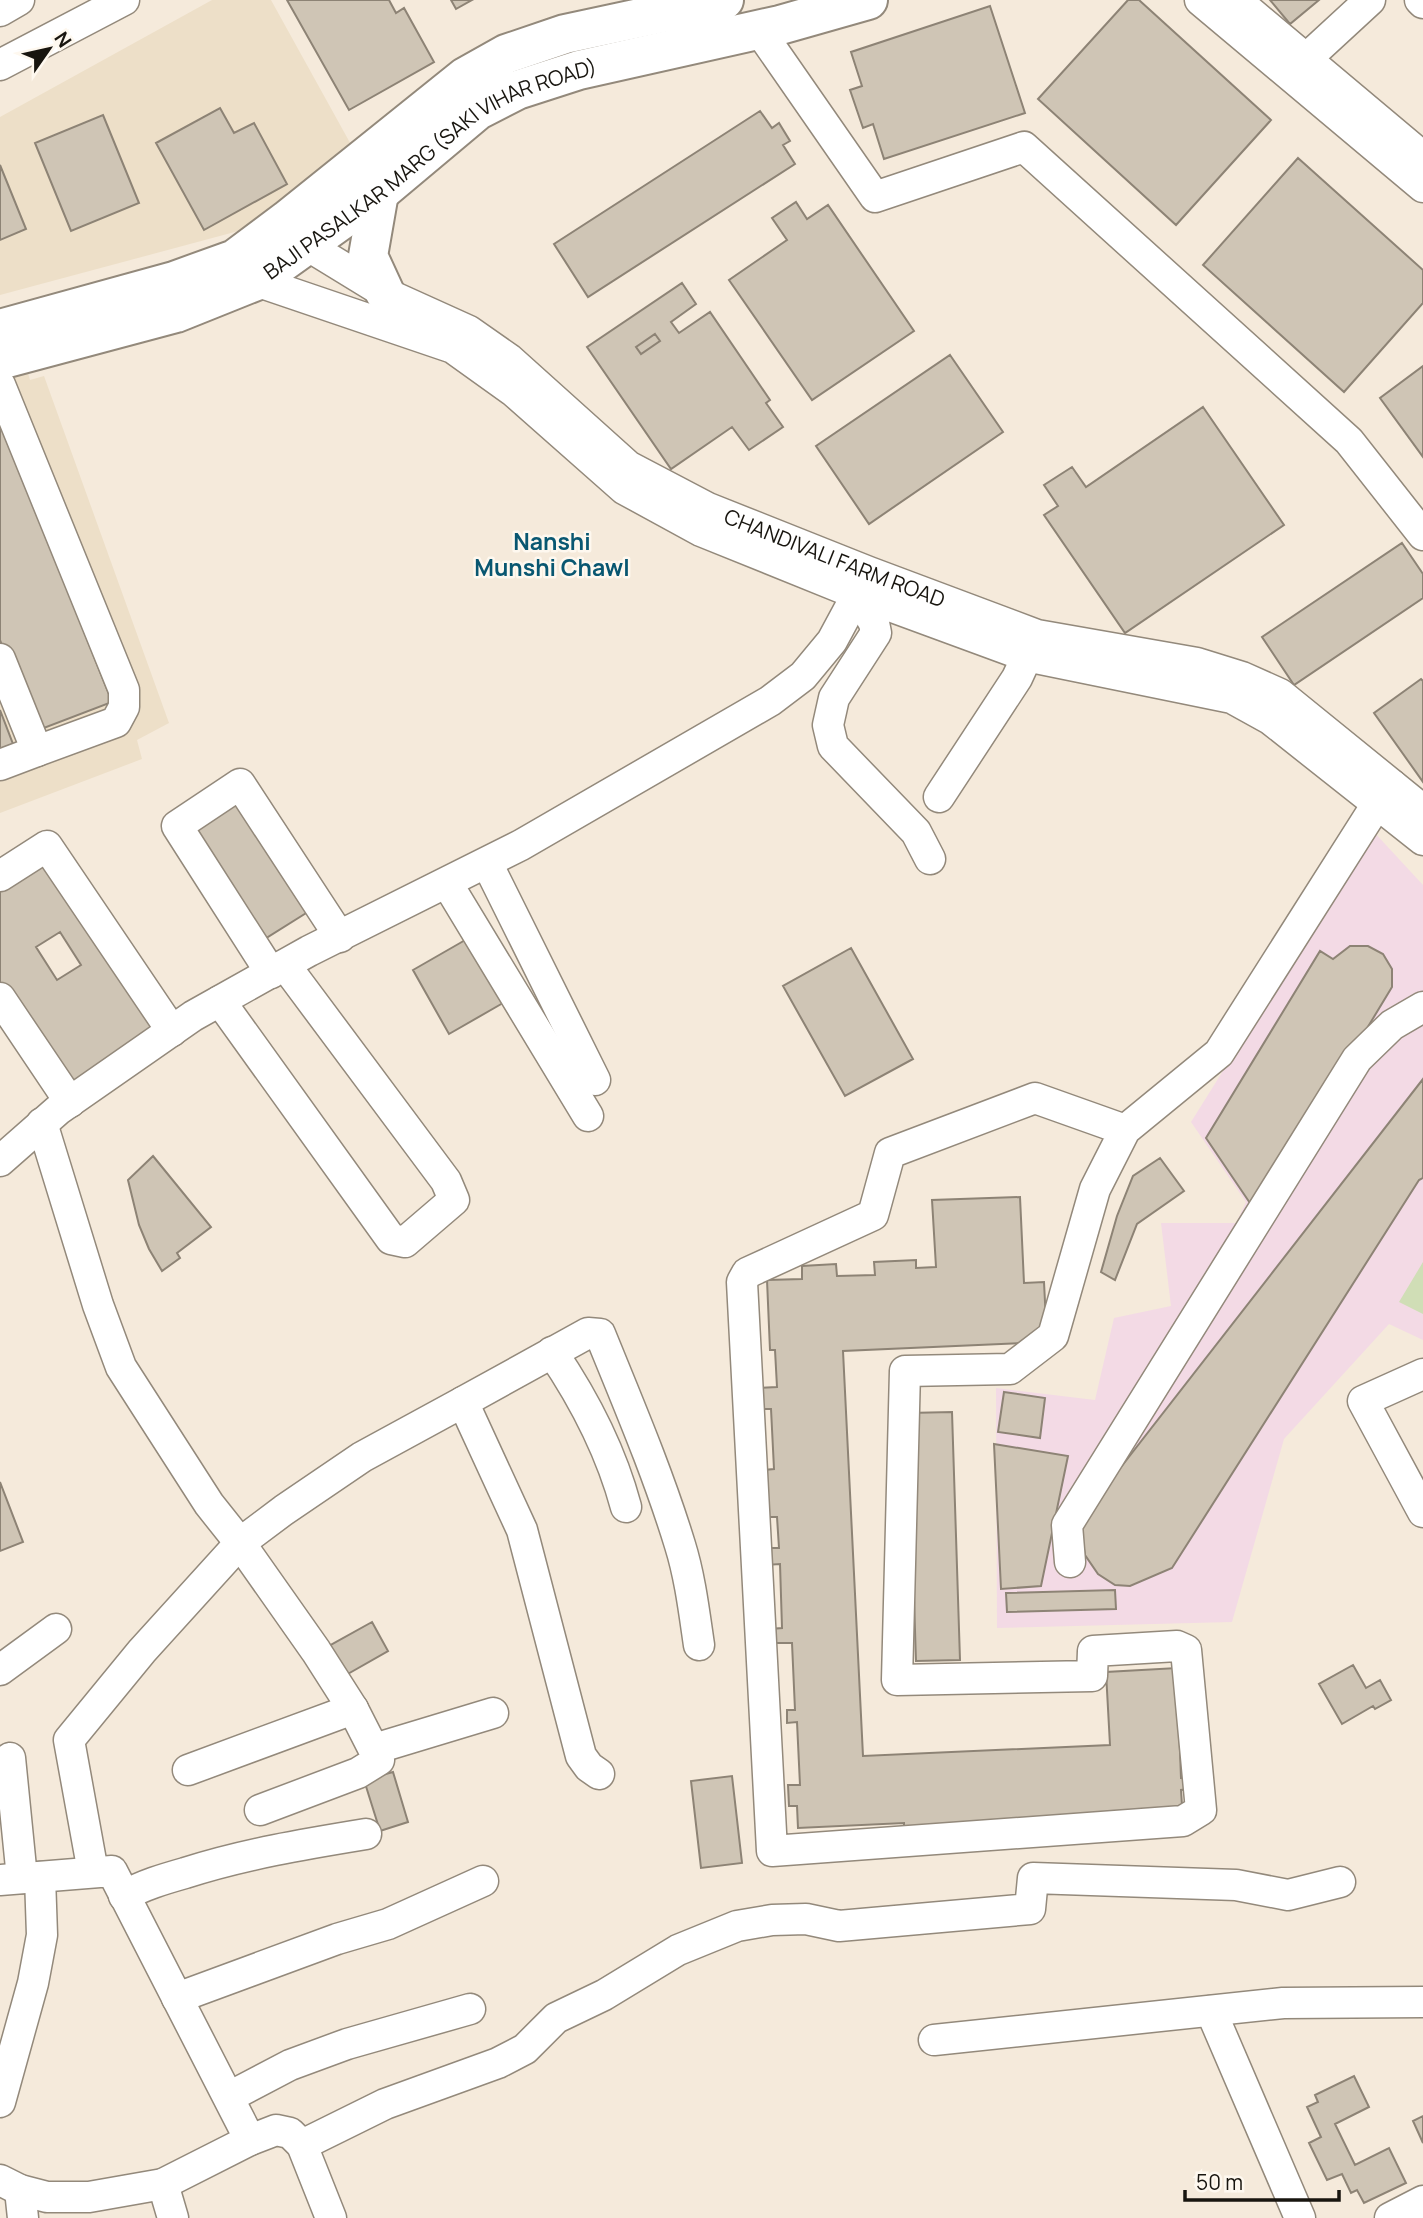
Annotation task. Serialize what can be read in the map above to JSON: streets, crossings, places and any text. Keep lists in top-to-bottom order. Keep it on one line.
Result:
{"streets":{"main road":["BAJI PASALKAR MARG (SAKI VIHAR ROAD)"]},"districts":["Nanshi Munshi Chawl"],"scale_bar":"50 m","north":"top right"}
